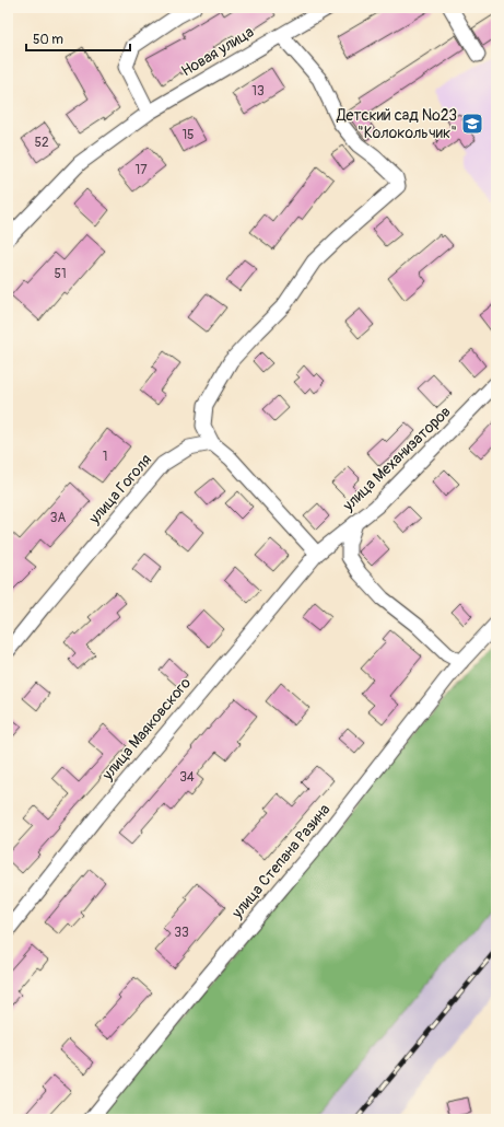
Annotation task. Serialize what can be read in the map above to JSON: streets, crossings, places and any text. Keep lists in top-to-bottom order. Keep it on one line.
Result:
{"streets":{"street":["Новая улица","улица Механизаторов","улица Гоголя","улица Маяковского","улица Степана Разина"]},"crossings":[["улица Механизаторов","улица Маяковского"]],"places":{"school or university":["Детский сад №23 \"Колокольчик\""]},"house_numbers":["13","15","52","17","51","1","3А","34","33"],"scale_bar":"50 m"}
